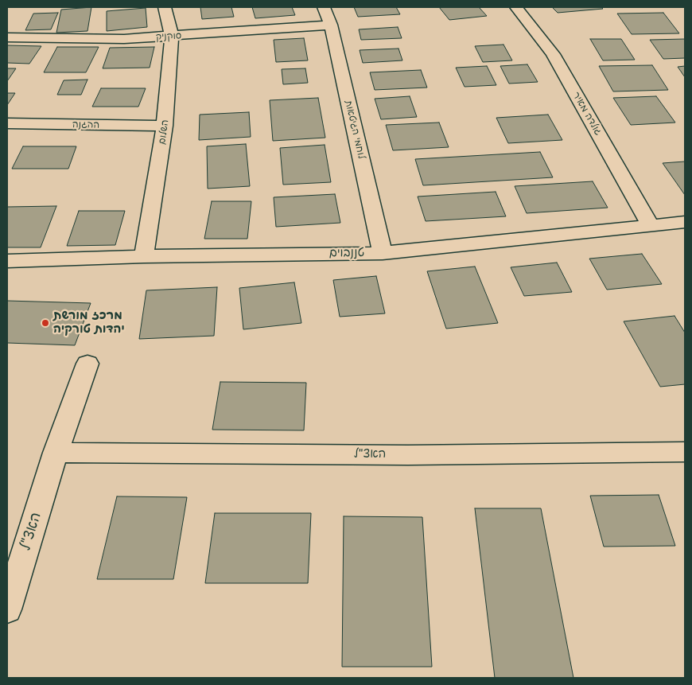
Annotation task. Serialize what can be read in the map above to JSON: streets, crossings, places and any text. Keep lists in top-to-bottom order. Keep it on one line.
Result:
{"streets":{"street":["סוקניק","גולדה מאיר","ההגנה","לוחמי הגיטאות","השלום","טננבוים","האצ\"ל"]},"crossings":[["סוקניק","לוחמי הגיטאות"],["סוקניק","השלום"],["גולדה מאיר","טננבוים"],["ההגנה","השלום"],["לוחמי הגיטאות","טננבוים"],["השלום","טננבוים"]],"places":["מרכז מורשת יהדות טורקיה"]}
